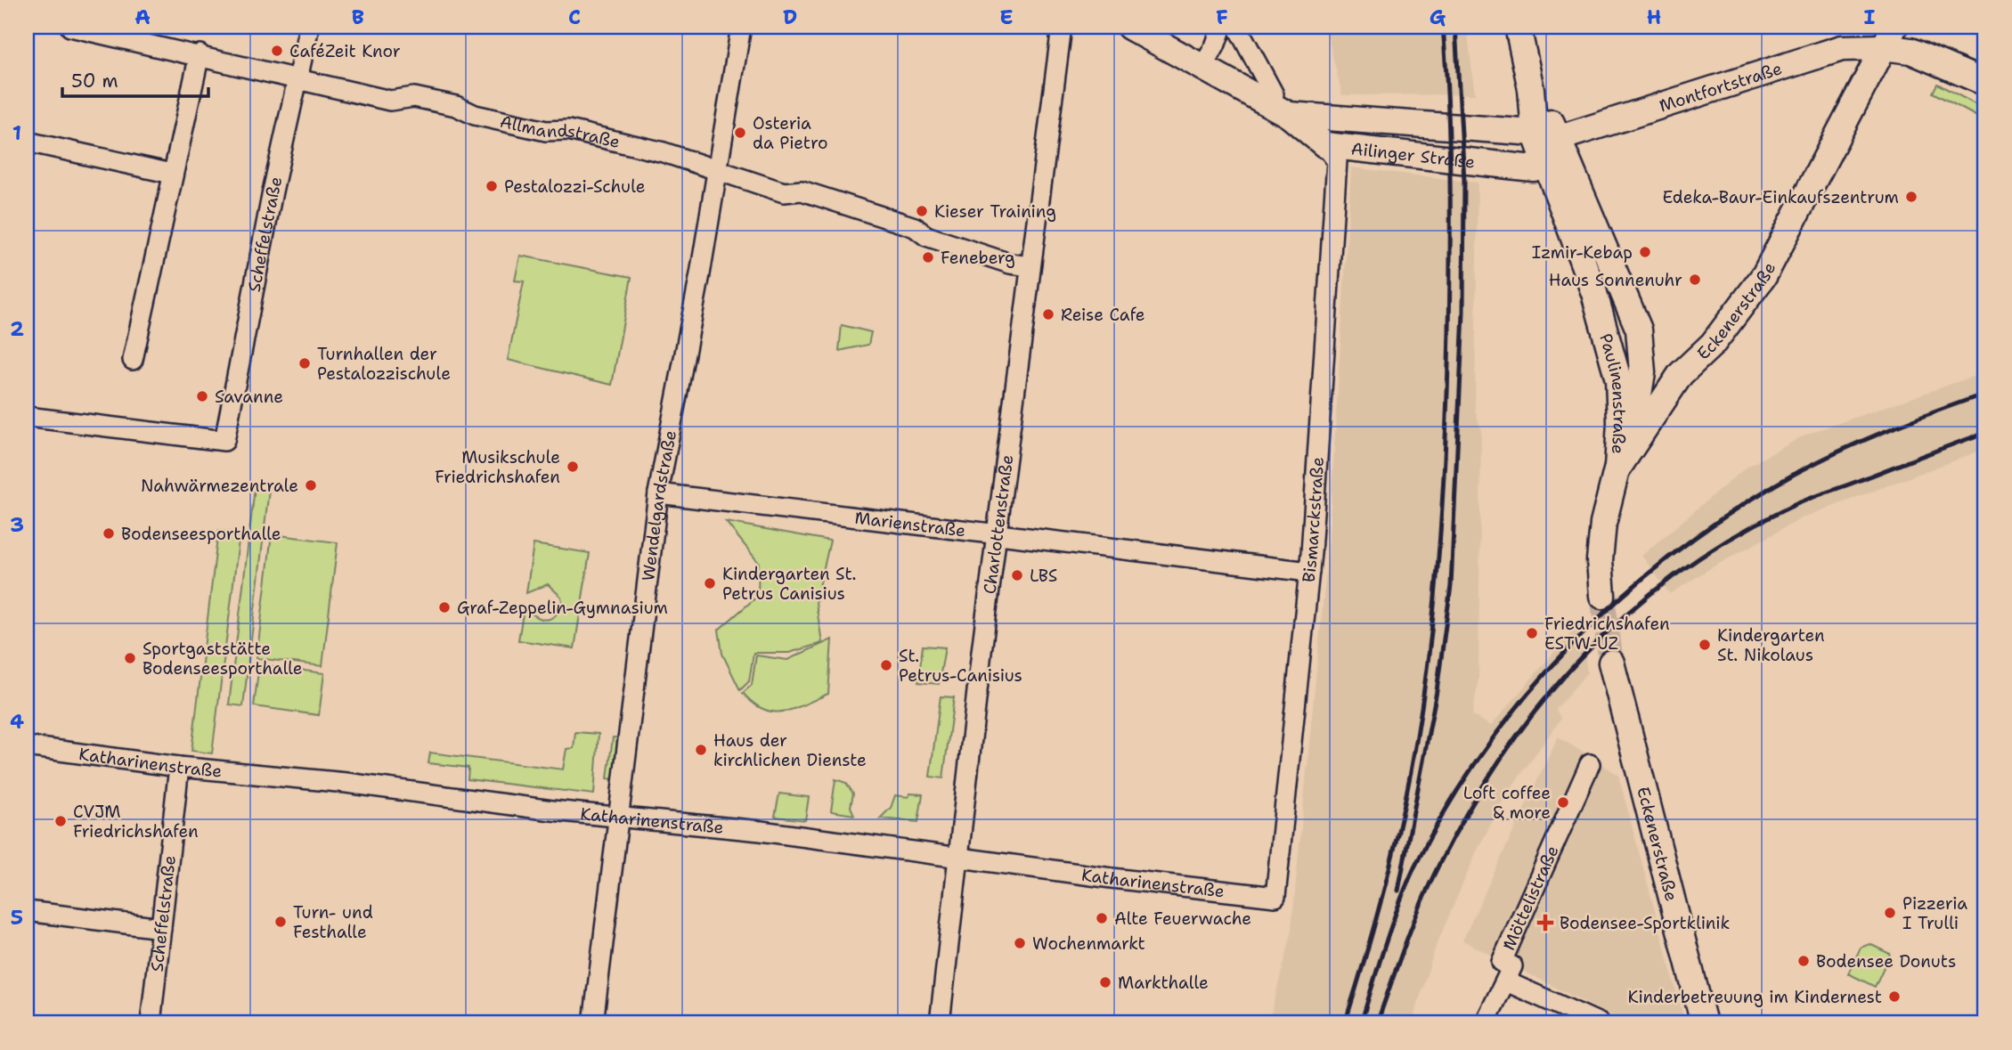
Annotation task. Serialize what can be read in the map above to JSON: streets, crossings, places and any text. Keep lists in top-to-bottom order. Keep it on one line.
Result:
{"streets":{"main road":["Montfortstraße","Ailinger Straße","Eckenerstraße","Paulinenstraße"],"street":["Allmandstraße","Scheffelstraße","Wendelgardstraße","Bismarckstraße","Marienstraße","Charlottenstraße","Katharinenstraße","Möttelistraße"]},"crossings":[["Montfortstraße","Eckenerstraße"],["Montfortstraße","Paulinenstraße"],["Allmandstraße","Scheffelstraße"],["Allmandstraße","Wendelgardstraße"],["Allmandstraße","Charlottenstraße"],["Ailinger Straße","Paulinenstraße"],["Ailinger Straße","Bismarckstraße"],["Scheffelstraße","Katharinenstraße"],["Eckenerstraße","Paulinenstraße"],["Wendelgardstraße","Marienstraße"],["Wendelgardstraße","Katharinenstraße"],["Bismarckstraße","Marienstraße"],["Bismarckstraße","Katharinenstraße"],["Marienstraße","Charlottenstraße"],["Charlottenstraße","Katharinenstraße"]],"places":{"other":["CaféZeit Knor","Osteria da Pietro","Pestalozzi-Schule","Edeka-Baur-Einkaufszentrum","Kieser Training","Izmir-Kebap","Feneberg","Haus Sonnenuhr","Reise Cafe","Turnhallen der Pestalozzischule","Savanne","Musikschule Friedrichshafen","Nahwärmezentrale","Bodenseesporthalle","LBS","Kindergarten St. Petrus Canisius","Graf-Zeppelin-Gymnasium","Friedrichshafen ESTW-UZ","Kindergarten St. Nikolaus","Sportgaststätte Bodenseesporthalle","St. Petrus-Canisius","Haus der kirchlichen Dienste","Loft coffee & more","CVJM Friedrichshafen","Pizzeria I Trulli","Alte Feuerwache","Turn- und Festhalle","Wochenmarkt","Bodensee Donuts","Markthalle","Kinderbetreuung im Kindernest"],"health":["Bodensee-Sportklinik"]},"scale_bar":"50 m","grid":{"columns":["A","B","C","D","E","F","G","H","I"],"rows":["1","2","3","4","5"]}}
